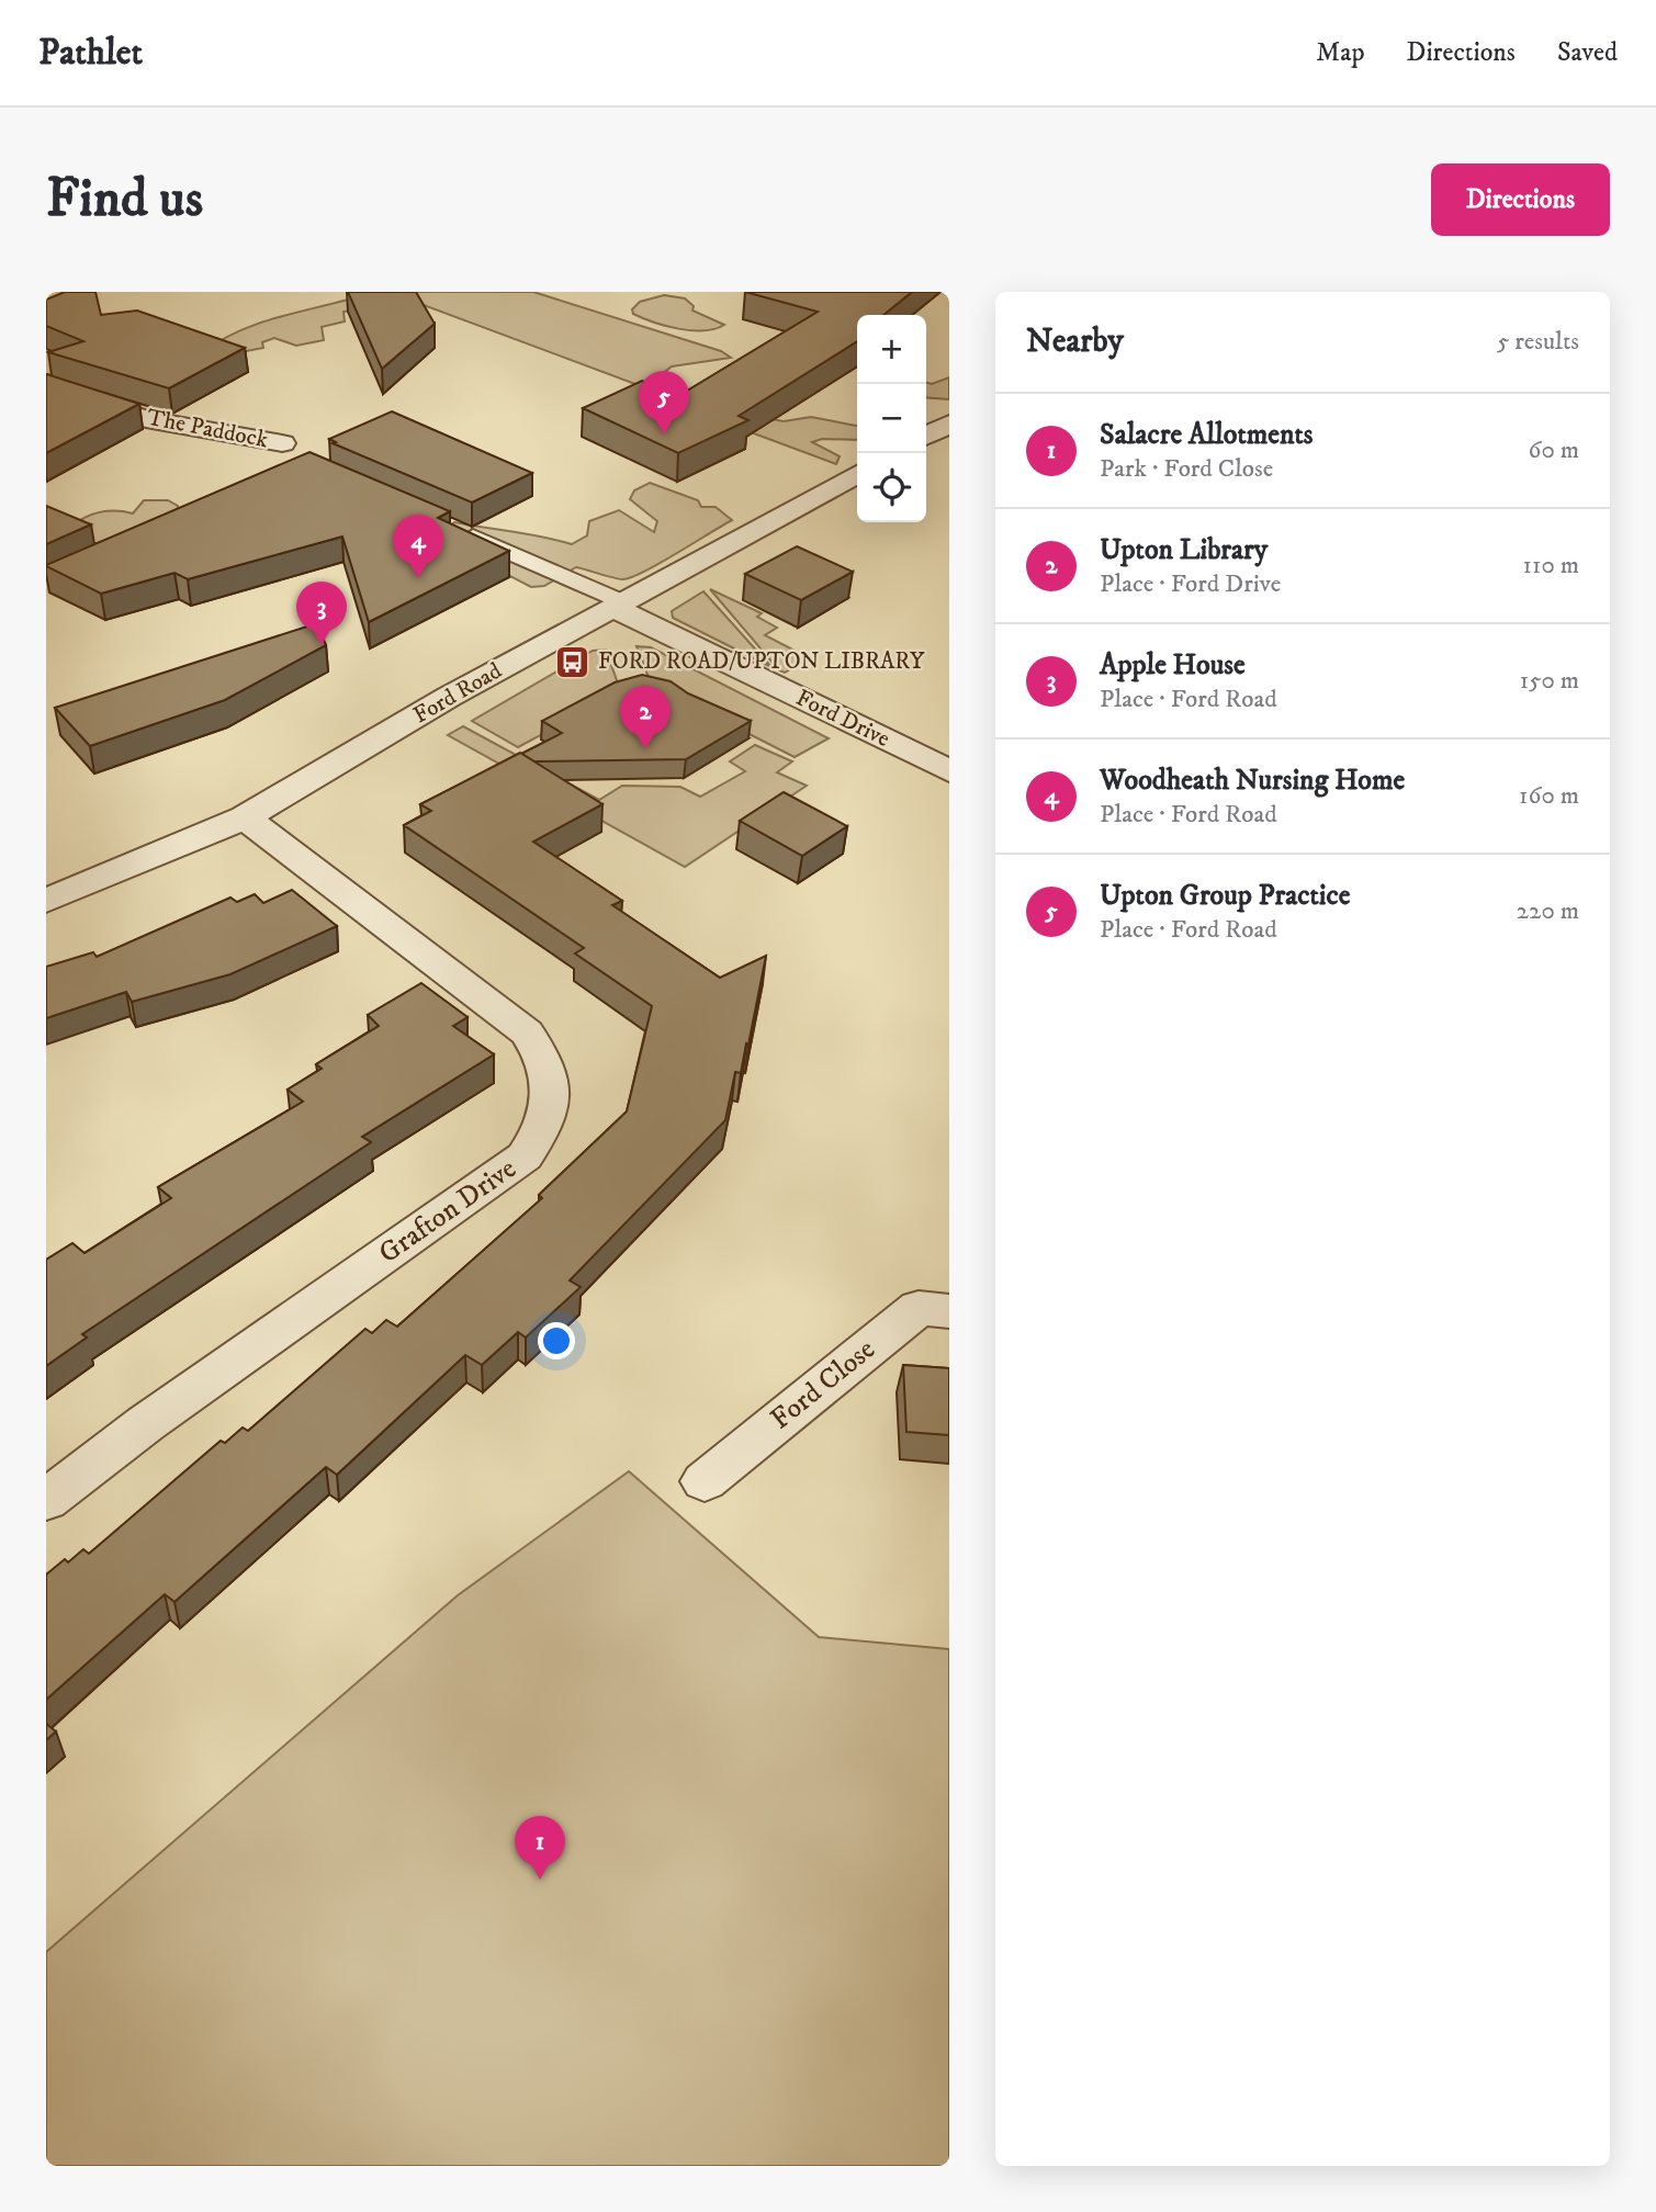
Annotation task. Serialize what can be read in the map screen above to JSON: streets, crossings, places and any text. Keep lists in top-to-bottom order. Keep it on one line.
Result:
{"streets":{"street":["The Paddock","Ford Road","Ford Drive","Grafton Drive","Ford Close"]},"crossings":[["Ford Road","Ford Drive"],["Ford Road","Grafton Drive"]],"places":{"bus stop":["FORD ROAD/UPTON LIBRARY"]},"page":{"header":"Pathlet","nav":["Map","Directions","Saved"],"buttons":"Directions","title":"Find us","heading":["Nearby","5 results"],"map_buttons":["+","−"],"pins":["5","4","3","2","1"],"list":[{"mark":"1","name":"Salacre Allotments","note":"Park · Ford Close","value":"60 m"},{"mark":"2","name":"Upton Library","note":"Place · Ford Drive","value":"110 m"},{"mark":"3","name":"Apple House","note":"Place · Ford Road","value":"150 m"},{"mark":"4","name":"Woodheath Nursing Home","note":"Place · Ford Road","value":"160 m"},{"mark":"5","name":"Upton Group Practice","note":"Place · Ford Road","value":"220 m"}]}}
